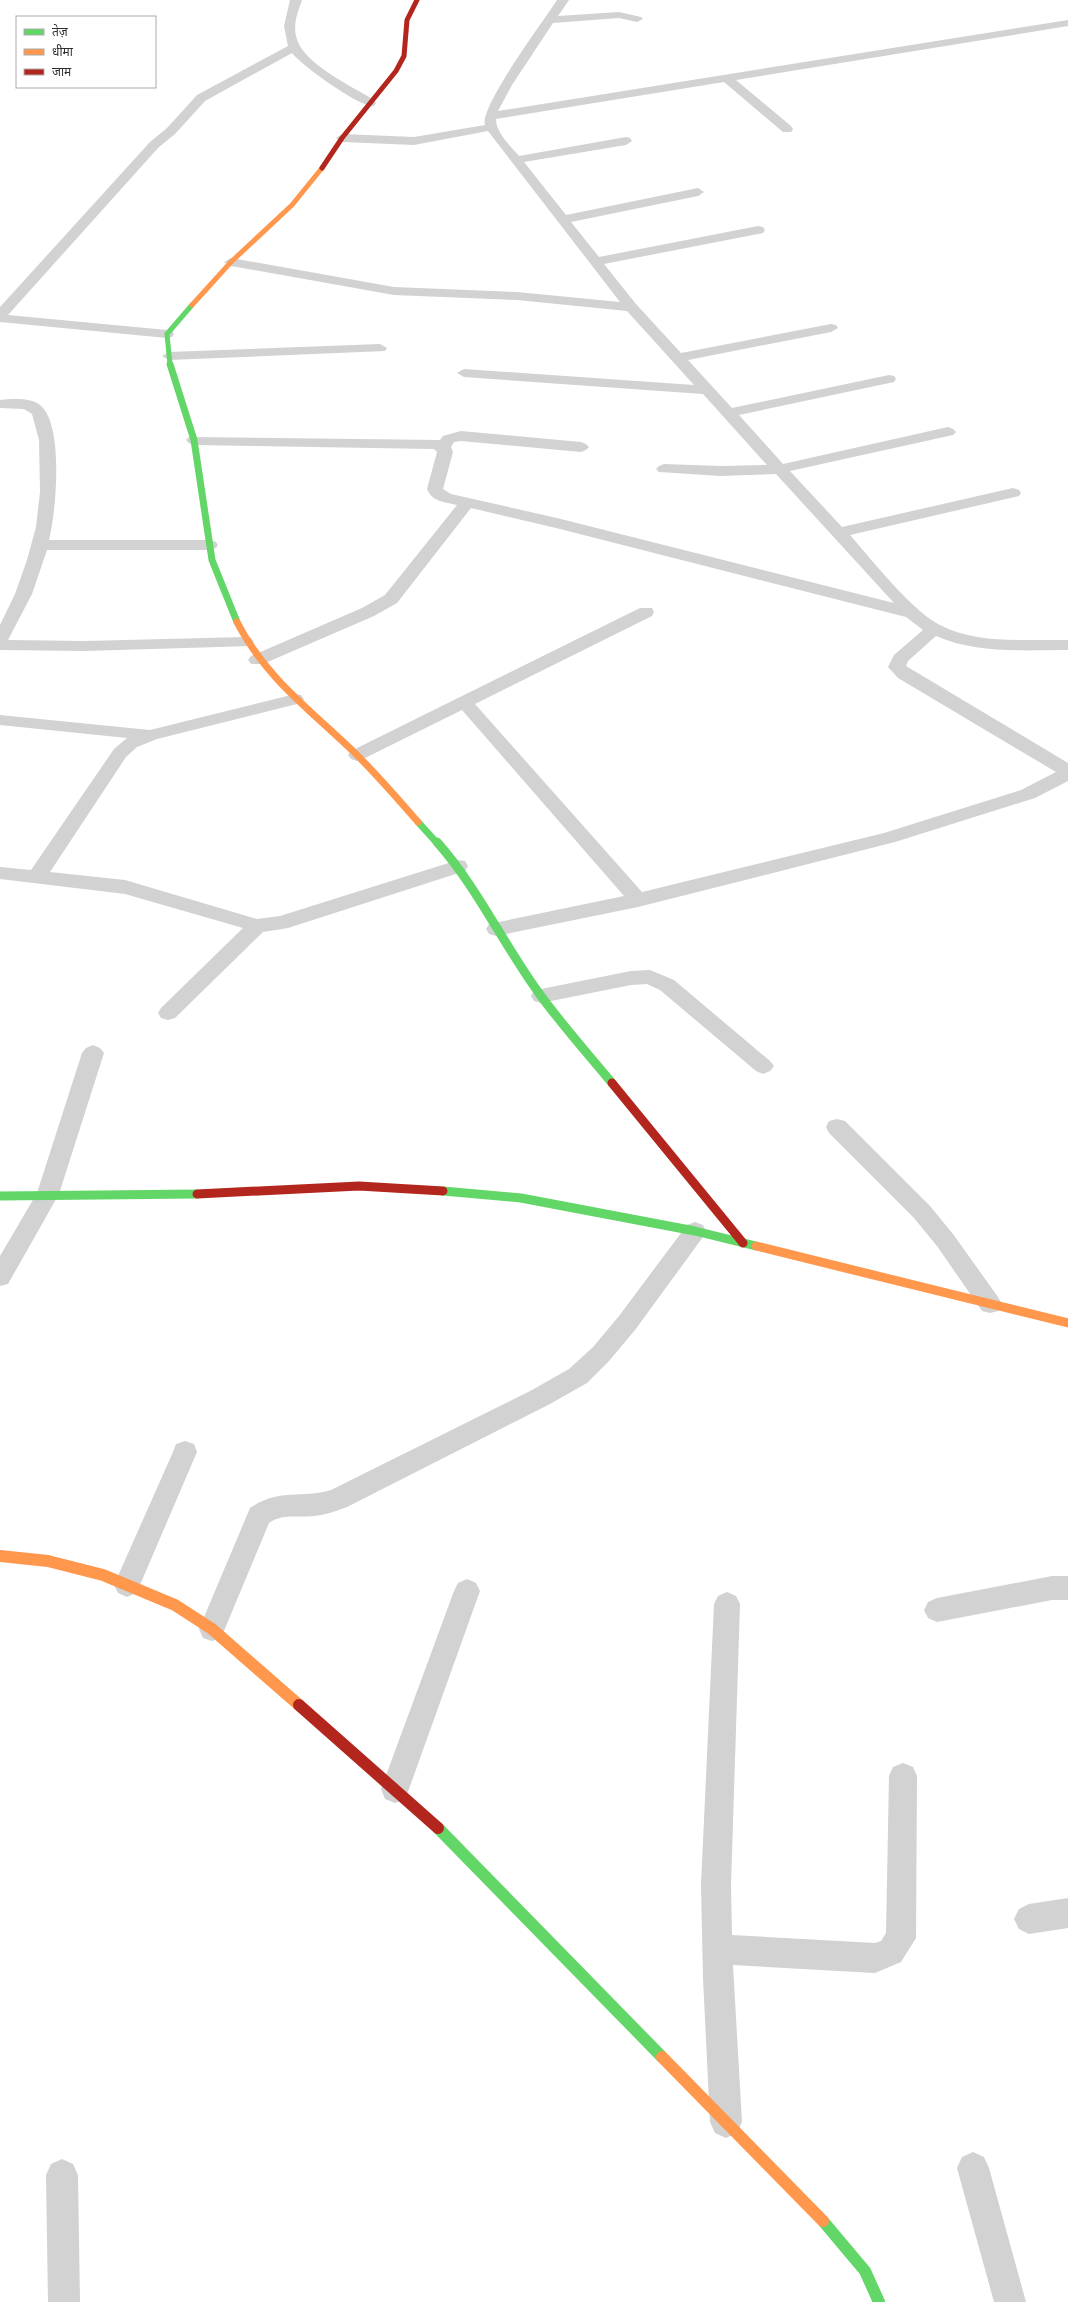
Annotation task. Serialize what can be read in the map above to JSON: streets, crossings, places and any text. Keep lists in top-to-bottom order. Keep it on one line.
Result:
{"legend":["तेज़","धीमा","जाम"]}
